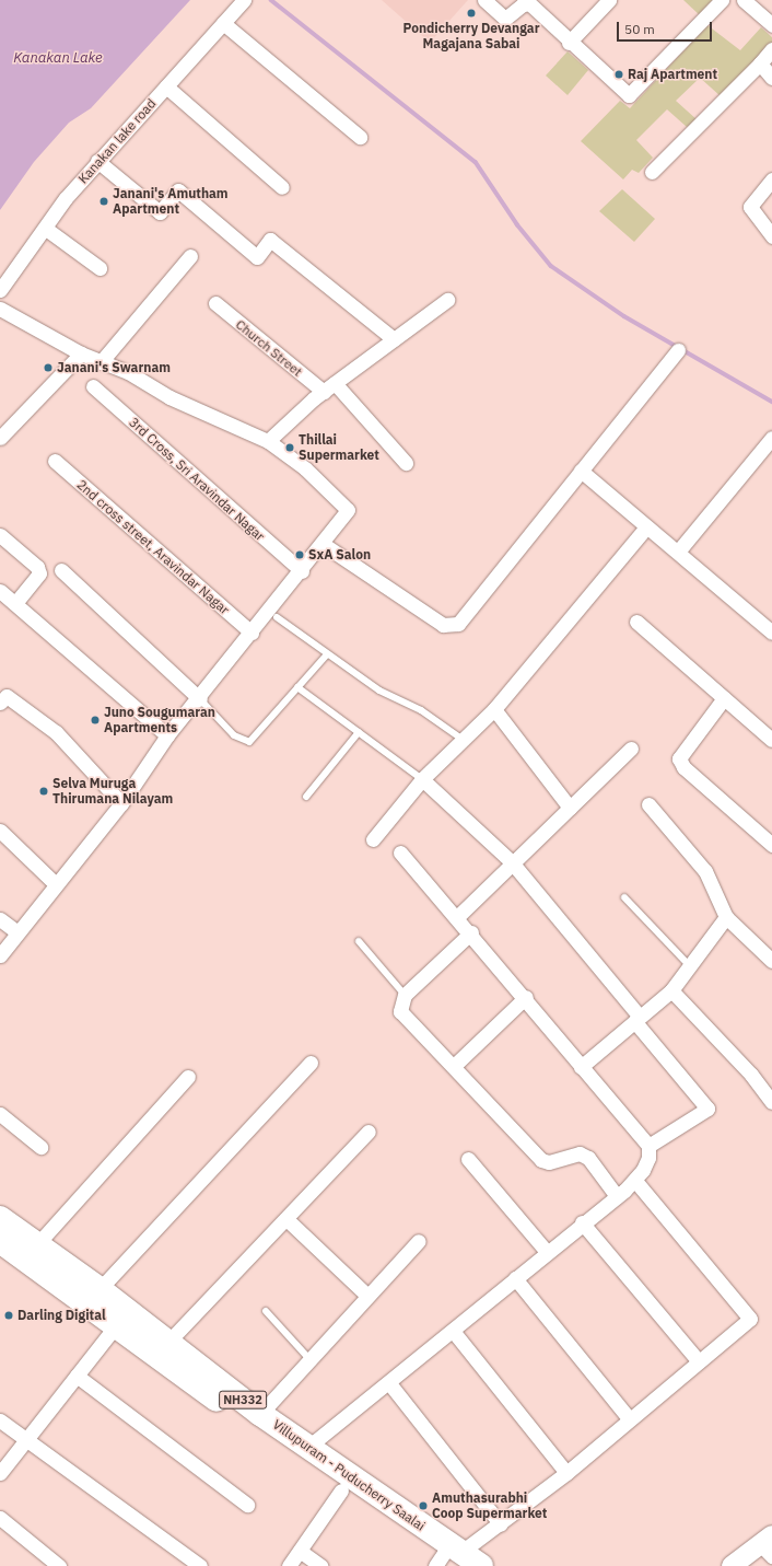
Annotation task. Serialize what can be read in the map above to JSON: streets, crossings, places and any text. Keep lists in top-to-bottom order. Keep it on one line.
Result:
{"streets":{"highway":["NH332","Villupuram - Puducherry Saalai"],"street":["Kanakan lake road","Church Street","3rd Cross, Sri Aravindar Nagar","2nd cross street, Aravindar Nagar"]},"water":["Kanakan Lake"],"places":["Pondicherry Devangar Magajana Sabai","Raj Apartment","Janani's Amutham Apartment","Janani's Swarnam","Thillai Supermarket","SxA Salon","Juno Sougumaran Apartments","Selva Muruga Thirumana Nilayam","Darling Digital","Amuthasurabhi Coop Supermarket"],"scale_bar":"50 m"}
